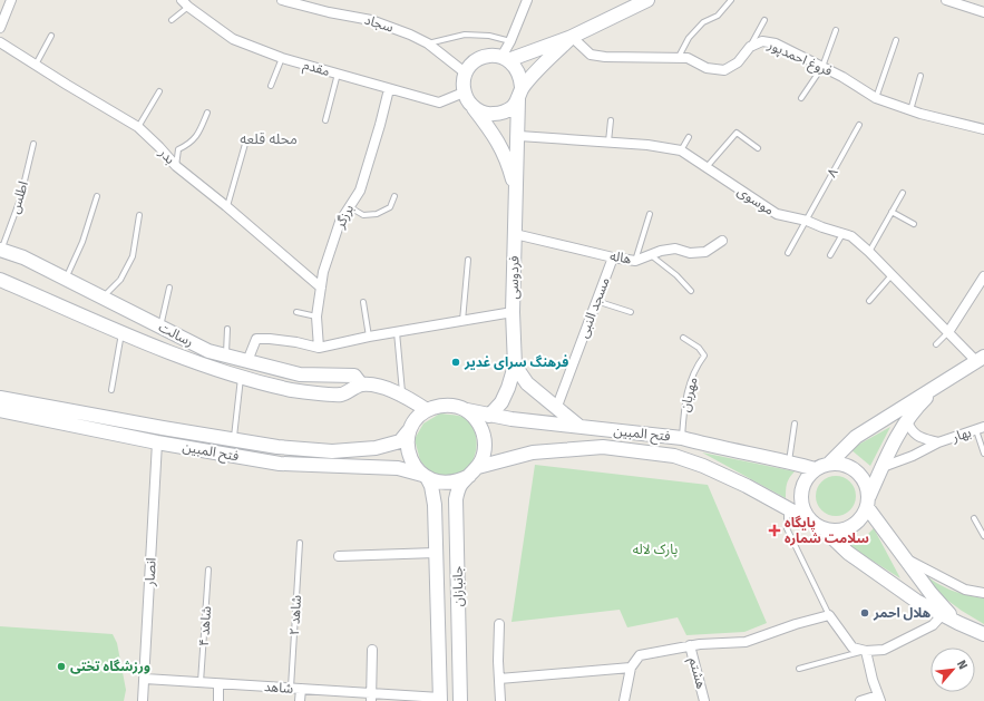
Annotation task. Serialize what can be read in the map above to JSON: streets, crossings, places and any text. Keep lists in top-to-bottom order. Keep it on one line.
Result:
{"streets":{"main road":["فردوسی","رسالت","فتح المبین","جانبازان"],"street":["سجاد","فروغ احمدپور","مقدم","بدر","موسوی","برزگر","هاله","مسجد النبی","بهار","انصار","هشتم","شاهد"],"lane":["۸","اطلس","مهربان","شاهد ۲","شاهد ۴"]},"crossings":[["سجاد","مقدم"],["سجاد","فردوسی"],["مقدم","برزگر"],["مقدم","فردوسی"],["بدر","برزگر"],["۸","موسوی"],["اطلس","رسالت"],["موسوی","فردوسی"],["هاله","فردوسی"],["هاله","مسجد النبی"],["رسالت","فتح المبین"],["رسالت","جانبازان"],["مهربان","فتح المبین"],["فتح المبین","انصار"],["فتح المبین","جانبازان"],["انصار","شاهد"],["جانبازان","شاهد"],["شاهد ۲","شاهد"],["شاهد ۴","شاهد"]],"districts":["محله قلعه"],"parks":["پارک لاله"],"places":{"other":["فرهنگ سرای غدیر","هلال احمر","ورزشگاه تختی"],"health":["پایگاه سلامت شماره"]},"north":"top right"}
